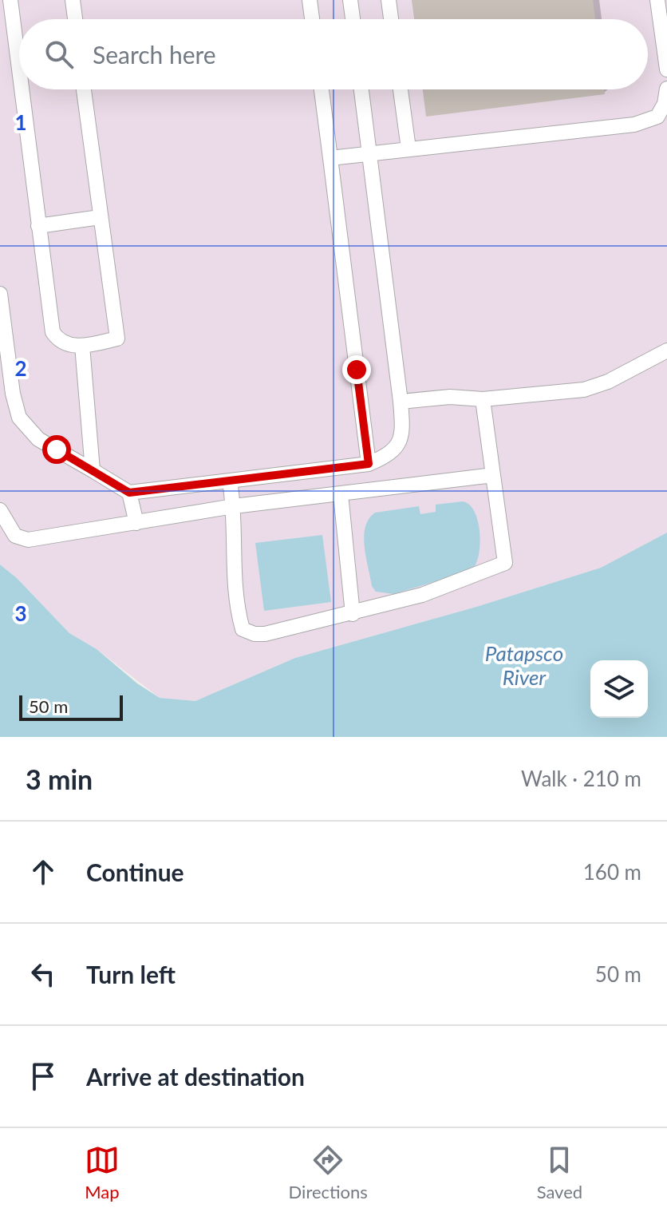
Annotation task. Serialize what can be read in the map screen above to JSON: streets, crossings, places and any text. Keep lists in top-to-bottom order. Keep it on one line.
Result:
{"water":["Patapsco River"],"scale_bar":"50 m","page":{"search":"Search here","scale":"50 m","heading":["3 min","Walk · 210 m"],"list":[["Continue","160 m"],["Turn left","50 m"],"Arrive at destination"],"nav":["Map","Directions","Saved"]},"grid":{"rows":["1","2","3"]}}
